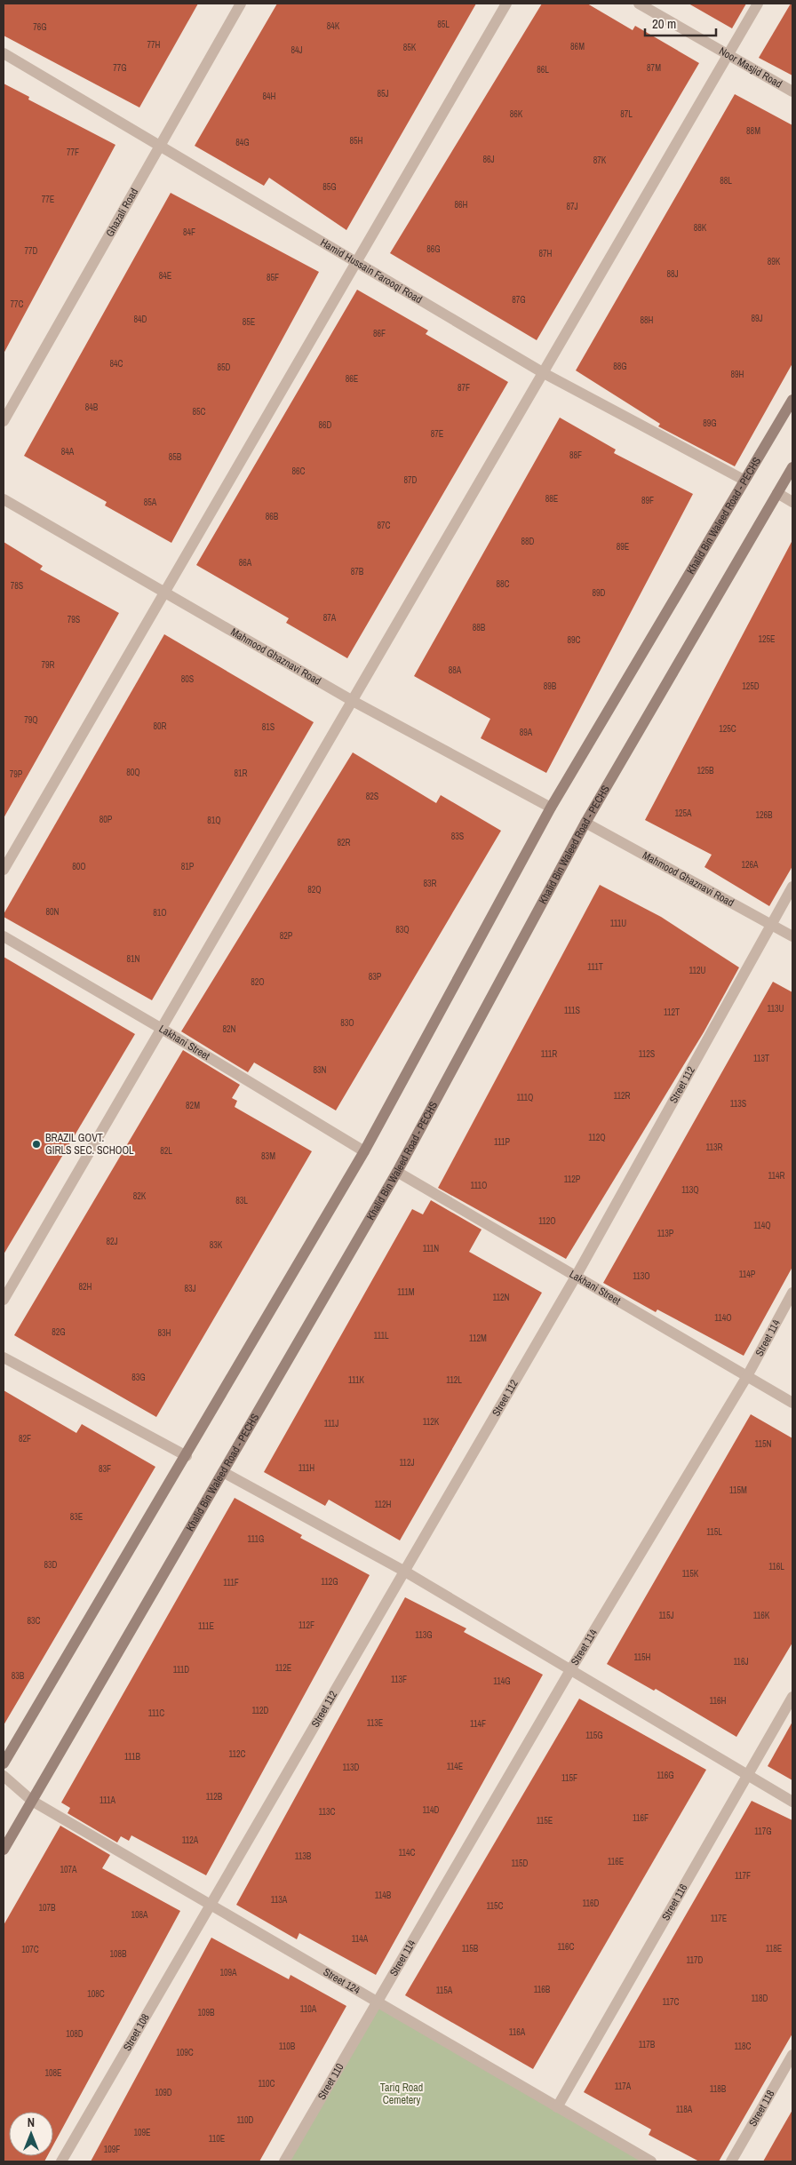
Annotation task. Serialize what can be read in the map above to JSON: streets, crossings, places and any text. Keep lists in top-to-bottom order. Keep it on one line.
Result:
{"streets":{"main road":["Khalid Bin Waleed Road - PECHS"],"street":["Noor Masjid Road","Ghazali Road","Hamid Hussain Farooqi Road","Mahmood Ghaznavi Road","Lakhani Street","Street 112","Street 114","Street 116","Street 124","Street 108","Street 110","Street 118"]},"crossings":[["Ghazali Road","Hamid Hussain Farooqi Road"],["Hamid Hussain Farooqi Road","Khalid Bin Waleed Road - PECHS"],["Khalid Bin Waleed Road - PECHS","Mahmood Ghaznavi Road"],["Khalid Bin Waleed Road - PECHS","Lakhani Street"],["Khalid Bin Waleed Road - PECHS","Street 124"],["Mahmood Ghaznavi Road","Street 112"],["Lakhani Street","Street 112"],["Lakhani Street","Street 114"],["Street 112","Street 124"],["Street 112","Street 108"],["Street 114","Street 124"],["Street 114","Street 110"],["Street 116","Street 124"],["Street 124","Street 108"],["Street 124","Street 110"]],"parks":["Tariq Road Cemetery"],"places":["BRAZIL GOVT. GIRLS SEC. SCHOOL"],"house_numbers":["85L","84K","76G","77H","86M","85K","84J","77G","87M","86L","85J","84H","86K","87L","88M","85H","84G","77F","86J","87K","88L","85G","77E","86H","87J","88K","84F","86G","77D","87H","89K","88J","84E","85F","87G","77C","89J","84D","88H","85E","86F","84C","88G","85D","89H","86E","87F","84B","85C","89G","86D","87E","84A","88F","85B","86C","87D","88E","89F","85A","86B","87C","88D","89E","86A","87B","88C","78S","89D","87A","79S","88B","125E","89C","79R","88A","80S","89B","125D","79Q","80R","81S","125C","89A","125B","80Q","81R","79P","82S","125A","126B","80P","81Q","83S","82R","126A","80O","81P","83R","82Q","80N","81O","111U","83Q","82P","81N","111T","112U","83P","82O","113U","111S","112T","83O","82N","111R","112S","113T","83N","112R","111Q","113S","82M","112Q","111P","113R","82L","83M","114R","112P","111O","113Q","82K","83L","112O","114Q","113P","82J","83K","111N","114P","113O","82H","83J","111M","112N","114O","82G","83H","111L","112M","83G","111K","112L","112K","111J","82F","115N","112J","111H","83F","115M","112H","83E","115L","111G","83D","116L","115K","112G","111F","115J","116K","83C","112F","111E","113G","115H","116J","112E","111D","83B","113F","114G","116H","112D","111C","113E","114F","115G","112C","111B","114E","113D","116G","115F","112B","111A","114D","113C","116F","115E","117G","112A","114C","113B","116E","115D","107A","117F","114B","113A","116D","115C","107B","108A","117E","114A","116C","115B","118E","107C","108B","117D","109A","116B","115A","108C","118D","117C","110A","109B","116A","108D","117B","110B","118C","109C","108E","110C","117A","118B","109D","118A","110D","109E","110E","109F"],"scale_bar":"20 m","north":"top"}
